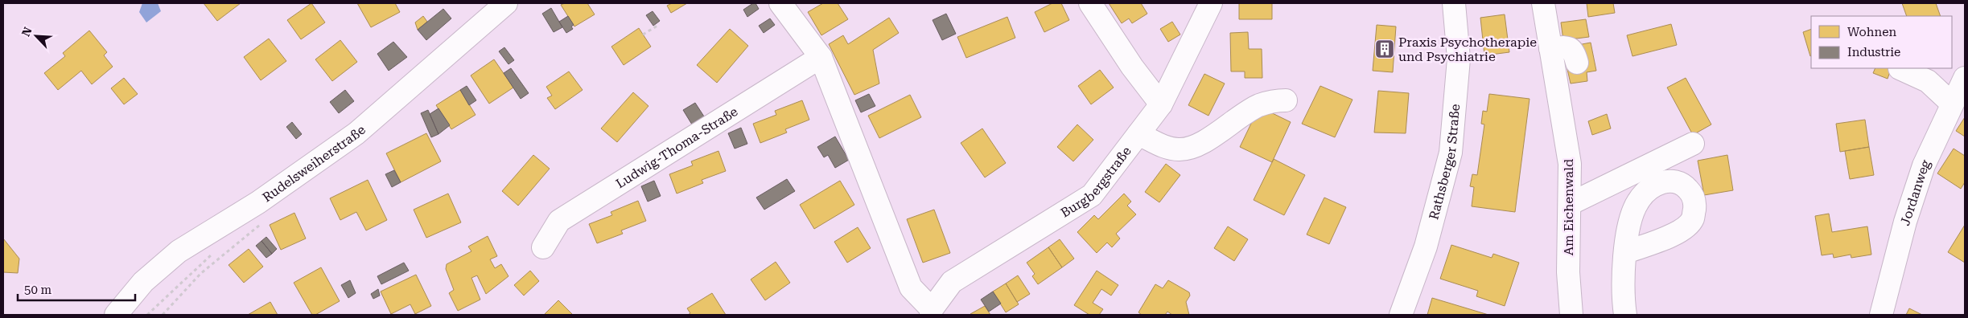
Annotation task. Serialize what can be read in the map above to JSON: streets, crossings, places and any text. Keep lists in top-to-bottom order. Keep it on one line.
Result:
{"streets":{"street":["Ludwig-Thoma-Straße","Rathsberger Straße","Rudelsweiherstraße","Burgbergstraße","Jordanweg","Am Eichenwald"]},"places":{"building":["Praxis Psychotherapie und Psychiatrie"]},"legend":["Wohnen","Industrie"],"scale_bar":"50 m","north":"top left"}
